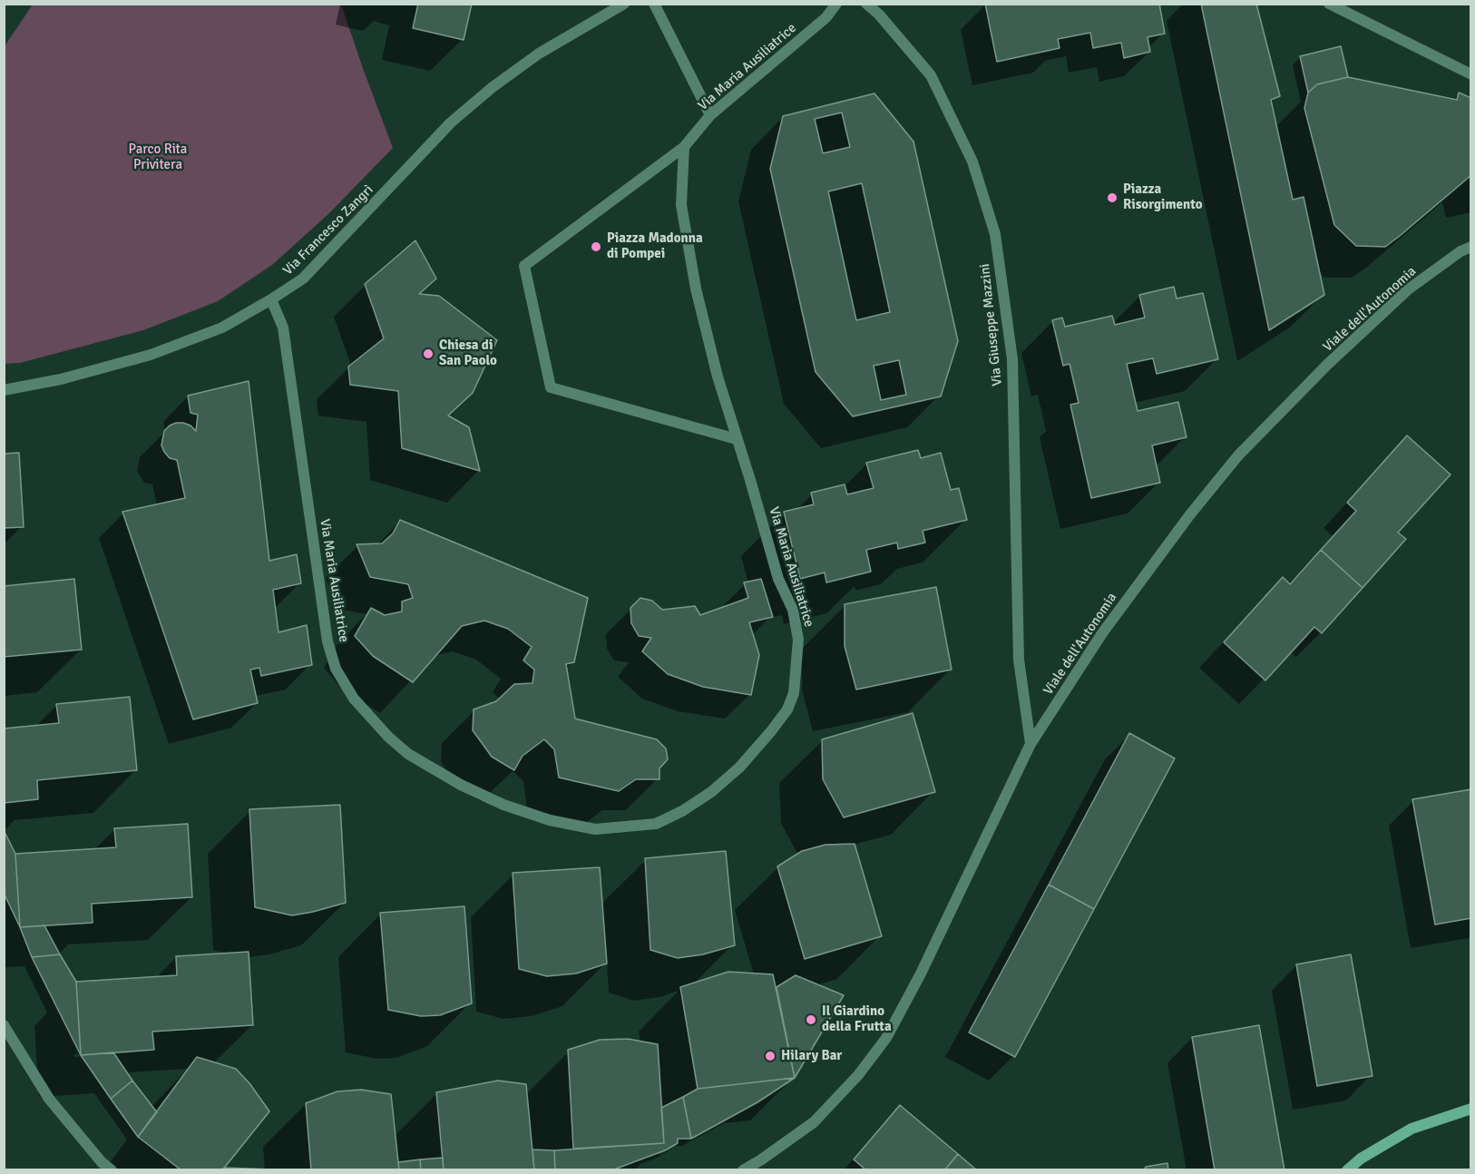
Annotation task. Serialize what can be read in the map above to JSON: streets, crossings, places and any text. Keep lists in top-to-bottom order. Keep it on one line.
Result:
{"streets":{"street":["Via Maria Ausiliatrice","Via Francesco Zangrì","Viale dell'Autonomia","Via Giuseppe Mazzini"]},"crossings":[["Via Maria Ausiliatrice","Via Francesco Zangrì"],["Viale dell'Autonomia","Via Giuseppe Mazzini"]],"parks":["Parco Rita Privitera"],"places":["Piazza Risorgimento","Piazza Madonna di Pompei","Chiesa di San Paolo","Il Giardino della Frutta","Hilary Bar"]}
